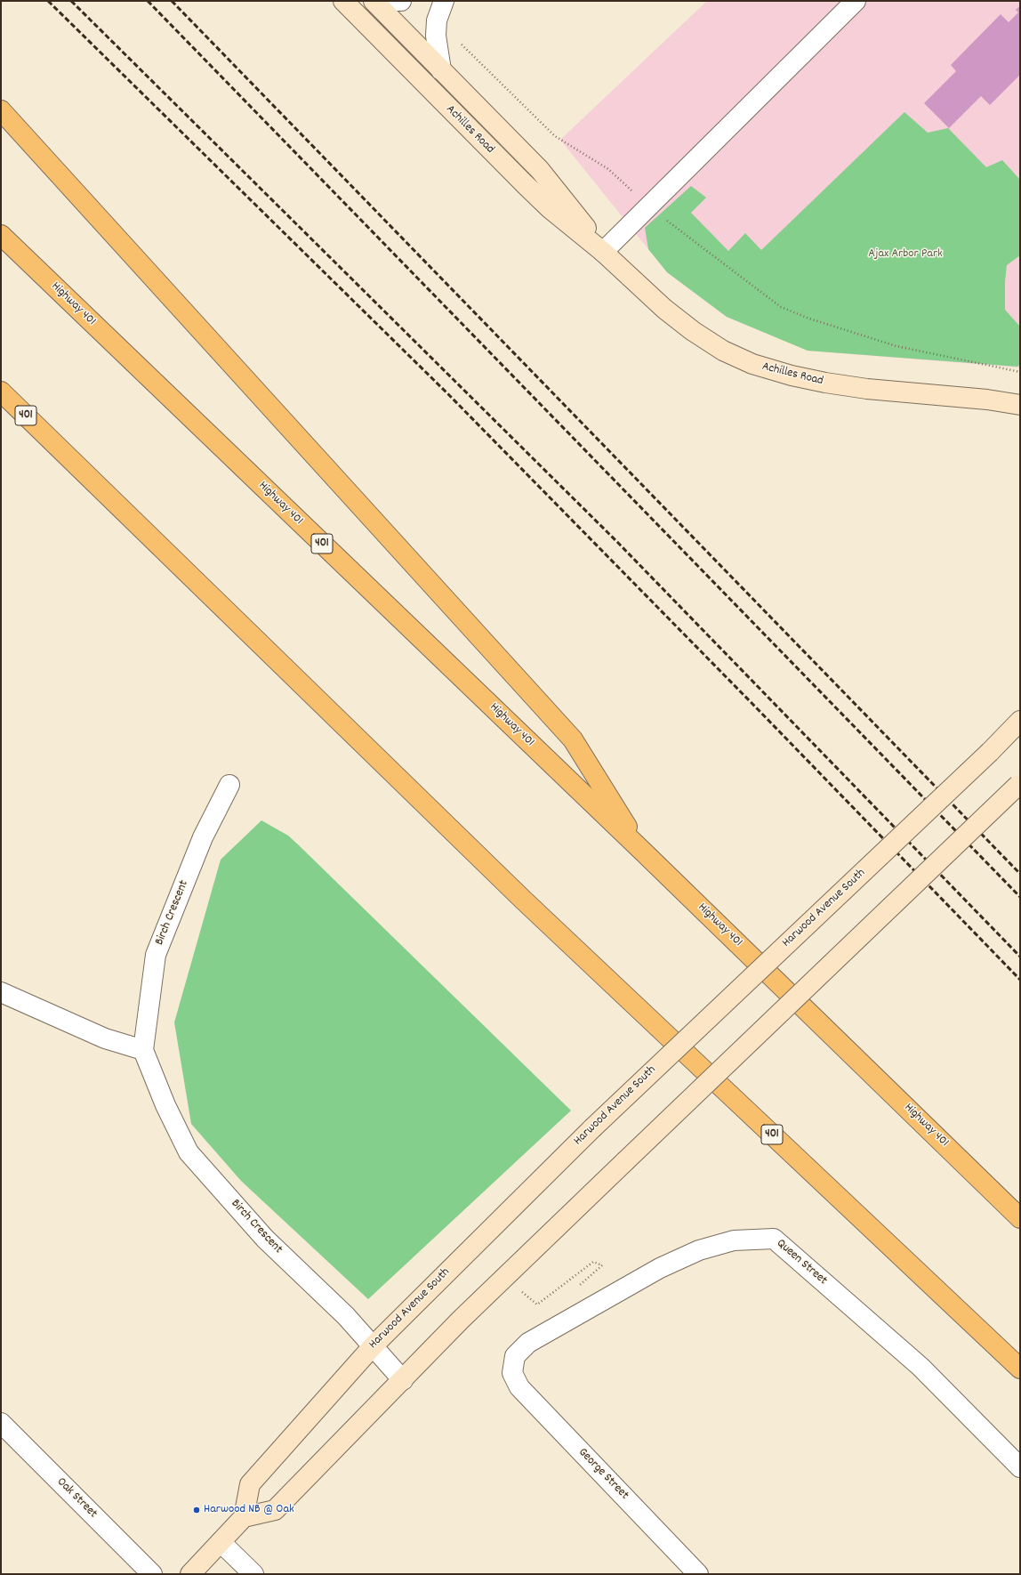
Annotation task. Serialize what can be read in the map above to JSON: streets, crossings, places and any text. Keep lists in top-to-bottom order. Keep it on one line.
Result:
{"streets":{"highway":["Highway 401","401"],"main road":["Achilles Road","Harwood Avenue South"],"street":["Birch Crescent","Queen Street","George Street","Oak Street"]},"crossings":[["Harwood Avenue South","Birch Crescent"],["Queen Street","George Street"]],"parks":["Ajax Arbor Park"],"places":["Harwood NB @ Oak"]}
